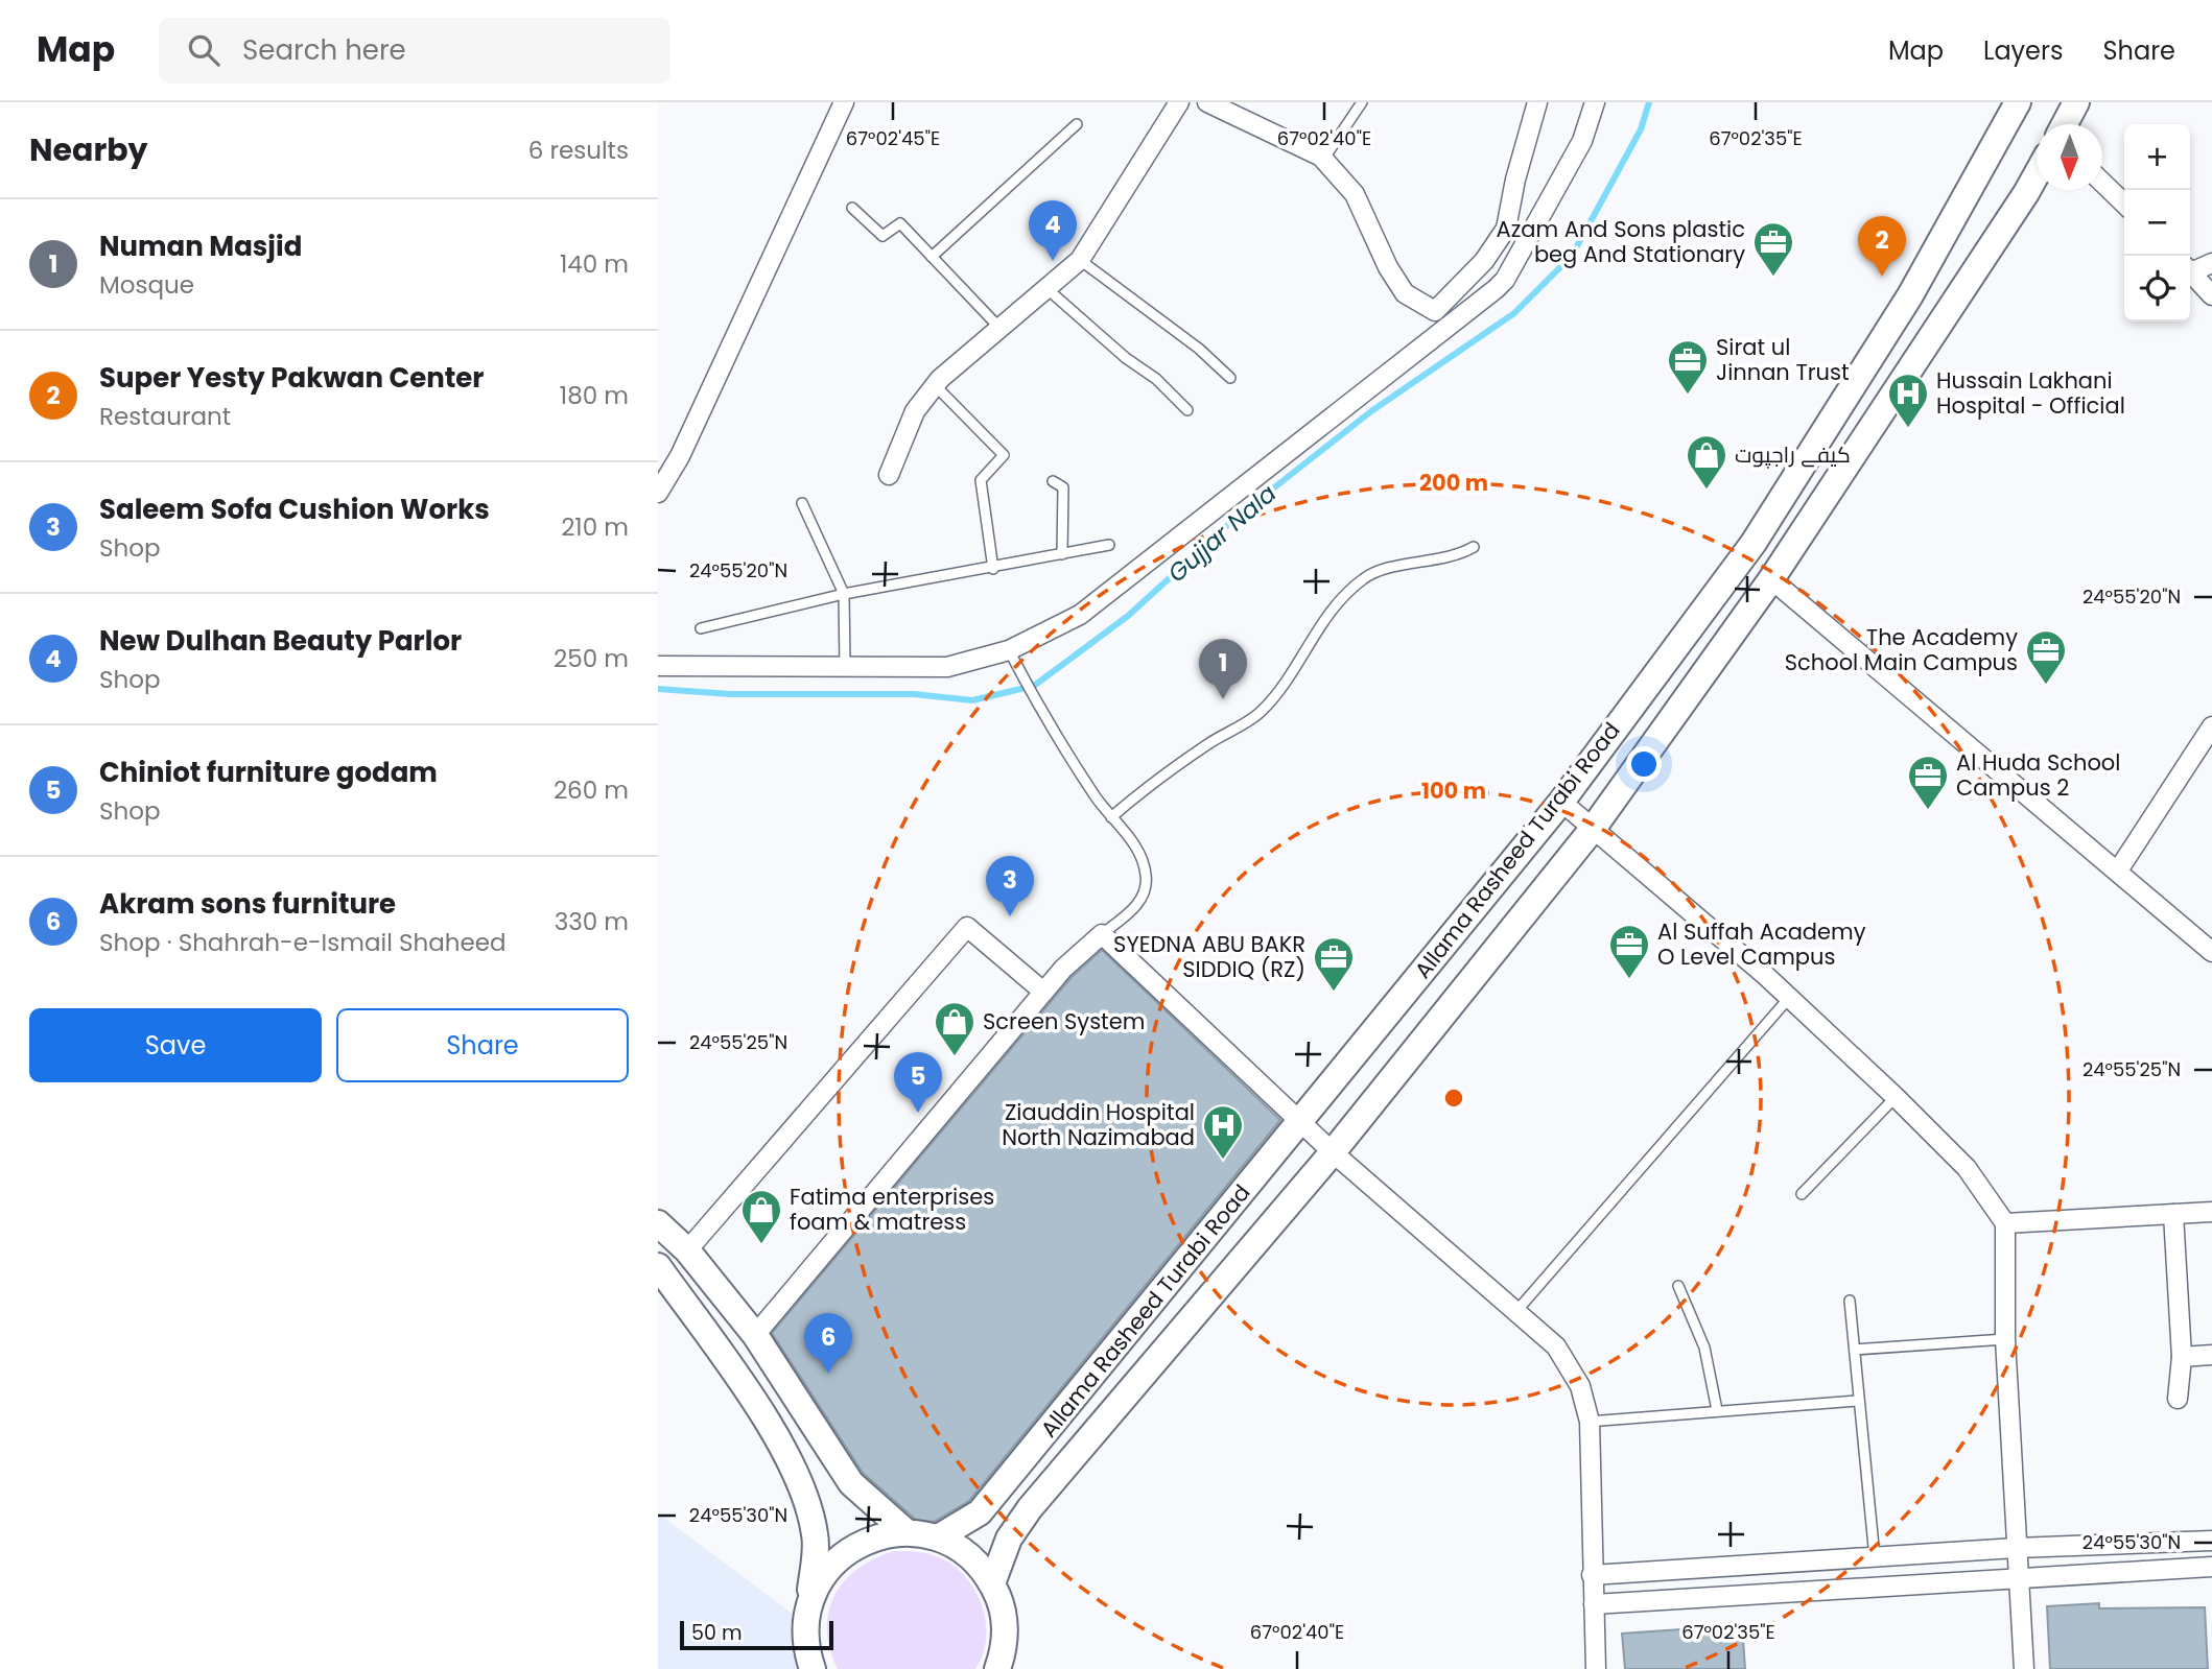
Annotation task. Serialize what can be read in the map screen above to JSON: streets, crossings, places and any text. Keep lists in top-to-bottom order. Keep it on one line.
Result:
{"streets":{"main road":["Allama Rasheed Turabi Road"]},"water":["Gujjar Nala"],"places":{"office":["Azam And Sons plastic beg And Stationary","Sirat ul Jinnan Trust","The Academy School Main Campus","Al Huda School Campus 2","Al Suffah Academy O Level Campus","SYEDNA ABU BAKR SIDDIQ (RZ)"],"hospital":["Hussain Lakhani Hospital - Official","Ziauddin Hospital North Nazimabad"],"shop":["کیفے راجپوت","Screen System","Fatima enterprises foam & matress"]},"scale_bar":"50 m","north":"bottom","page":{"header":"Map","search":"Search here","nav":["Map","Layers","Share"],"heading":["Nearby","6 results"],"map_buttons":["+","−"],"list":[{"mark":"1","name":"Numan Masjid","note":"Mosque","value":"140 m"},{"mark":"2","name":"Super Yesty Pakwan Center","note":"Restaurant","value":"180 m"},{"mark":"3","name":"Saleem Sofa Cushion Works","note":"Shop","value":"210 m"},{"mark":"4","name":"New Dulhan Beauty Parlor","note":"Shop","value":"250 m"},{"mark":"5","name":"Chiniot furniture godam","note":"Shop","value":"260 m"},{"mark":"6","name":"Akram sons furniture","note":"Shop · Shahrah-e-Ismail Shaheed","value":"330 m"}],"pins":["4","2","1","3","5","6"],"buttons":["Save","Share"],"scale":"50 m"},"coordinates":["67°02'45\"E","67°02'40\"E","67°02'35\"E","24°55'20\"N","24°55'25\"N","24°55'30\"N"],"rings":["200 m","100 m"]}
